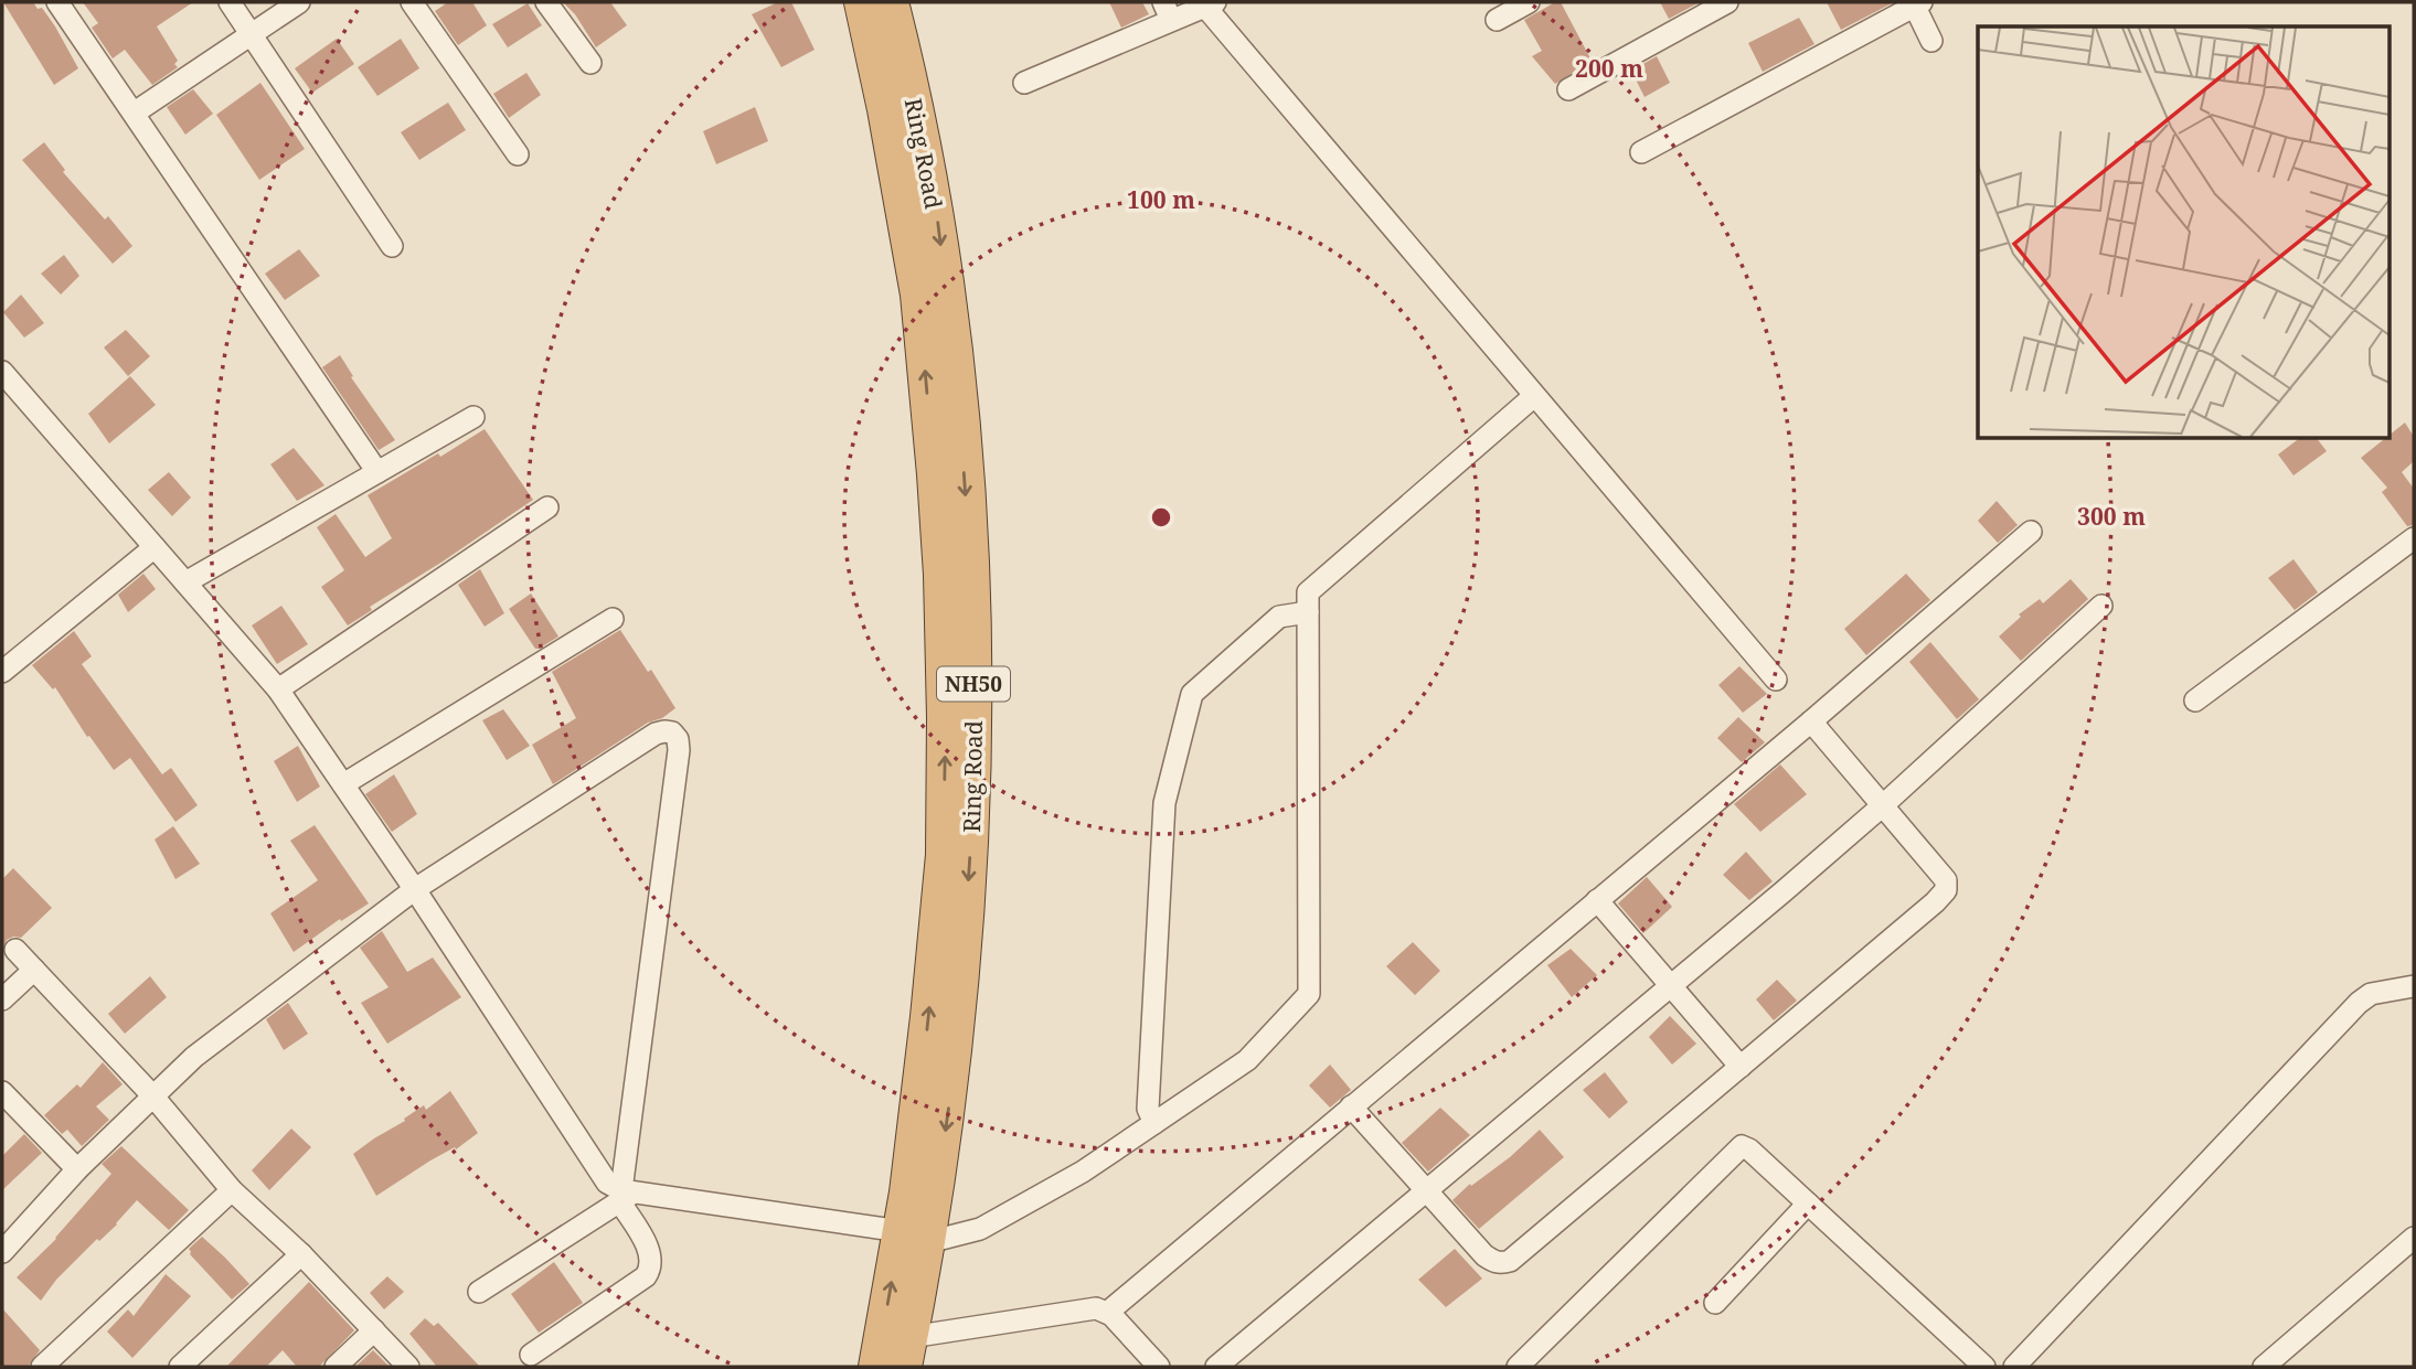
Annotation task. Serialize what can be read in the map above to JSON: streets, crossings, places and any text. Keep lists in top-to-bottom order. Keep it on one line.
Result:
{"streets":{"highway":["Ring Road","NH50"]},"rings":["200 m","100 m","300 m"]}
